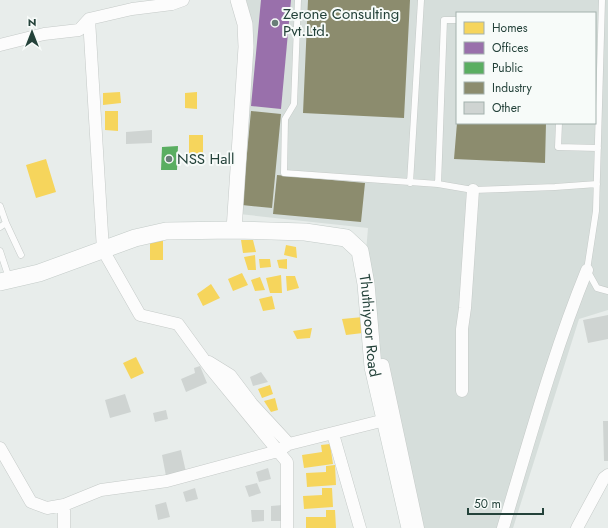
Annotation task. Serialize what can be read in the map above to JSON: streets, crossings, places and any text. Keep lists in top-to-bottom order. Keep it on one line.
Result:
{"streets":{"main road":["Thuthiyoor Road"]},"places":["Zerone Consulting Pvt.Ltd.","NSS Hall"],"legend":["Homes","Offices","Public","Industry","Other"],"scale_bar":"50 m","north":"top"}
